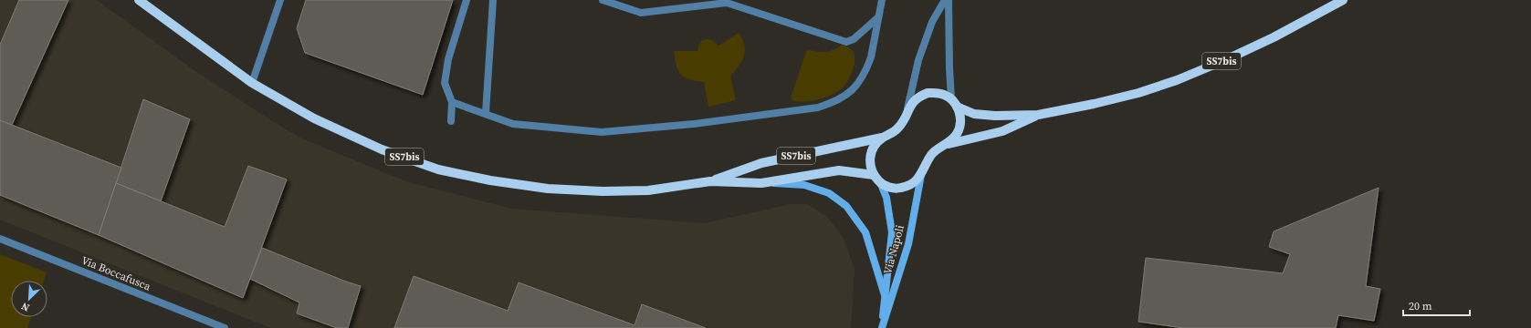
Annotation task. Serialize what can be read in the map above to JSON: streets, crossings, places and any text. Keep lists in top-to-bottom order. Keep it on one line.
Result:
{"streets":{"main road":["SS7bis","Via Napoli"],"street":["Via Boccafusca"]},"crossings":[["SS7bis","Via Napoli"]],"scale_bar":"20 m","north":"bottom left"}
